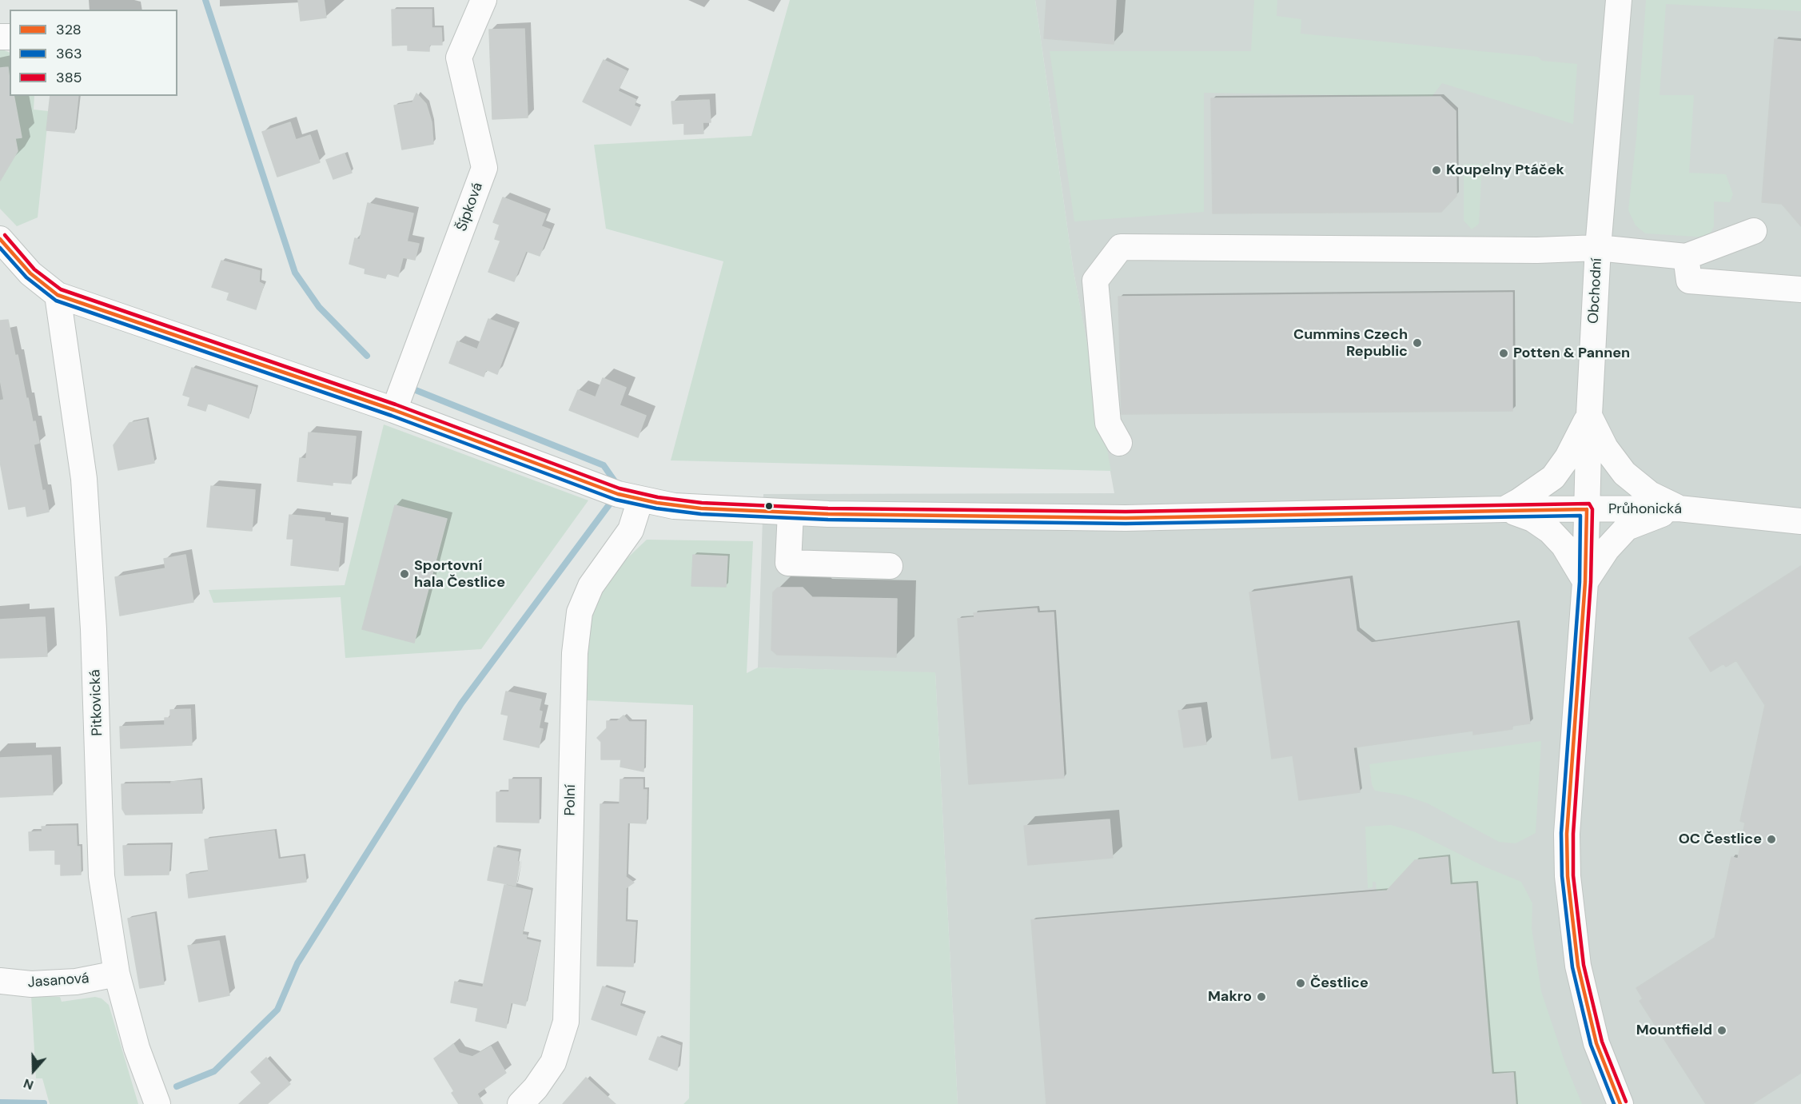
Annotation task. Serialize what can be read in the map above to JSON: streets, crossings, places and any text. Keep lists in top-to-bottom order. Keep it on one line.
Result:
{"streets":{"street":["Šípková","Obchodní","Průhonická","Pitkovická","Polní","Jasanová"]},"crossings":[["Šípková","Průhonická"],["Obchodní","Průhonická"],["Průhonická","Pitkovická"],["Průhonická","Polní"],["Pitkovická","Jasanová"]],"places":["Koupelny Ptáček","Cummins Czech Republic","Potten & Pannen","Sportovní hala Čestlice","OC Čestlice","Čestlice","Makro","Mountfield"],"lines":["transit line 385","transit line 328","transit line 363"],"legend":["328","363","385"],"north":"bottom"}
